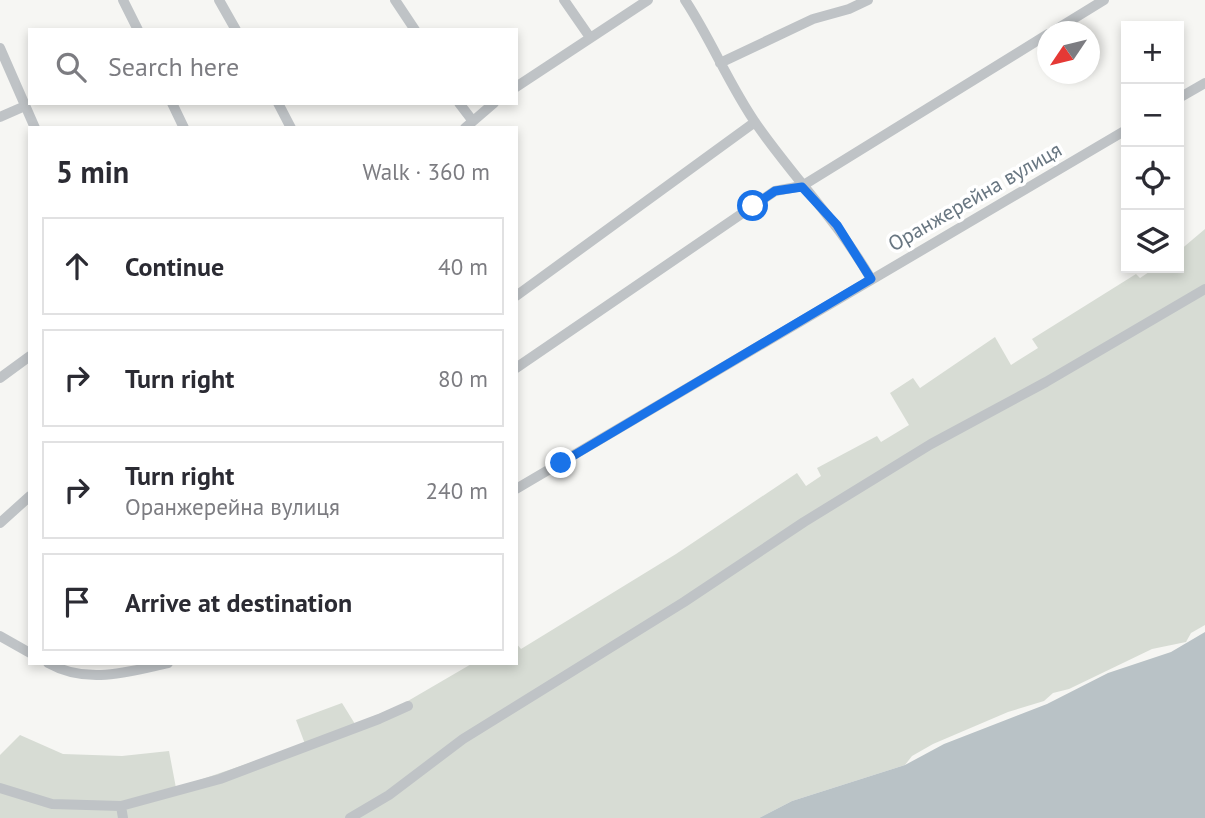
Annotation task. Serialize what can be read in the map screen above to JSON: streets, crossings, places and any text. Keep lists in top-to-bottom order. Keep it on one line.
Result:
{"streets":{"street":["Оранжерейна вулиця"]},"north":"bottom left","page":{"map_buttons":["+","−"],"search":"Search here","heading":["5 min","Walk · 360 m"],"list":[["Continue","40 m"],["Turn right","80 m"],["Turn right","Оранжерейна вулиця","240 m"],"Arrive at destination"]}}
